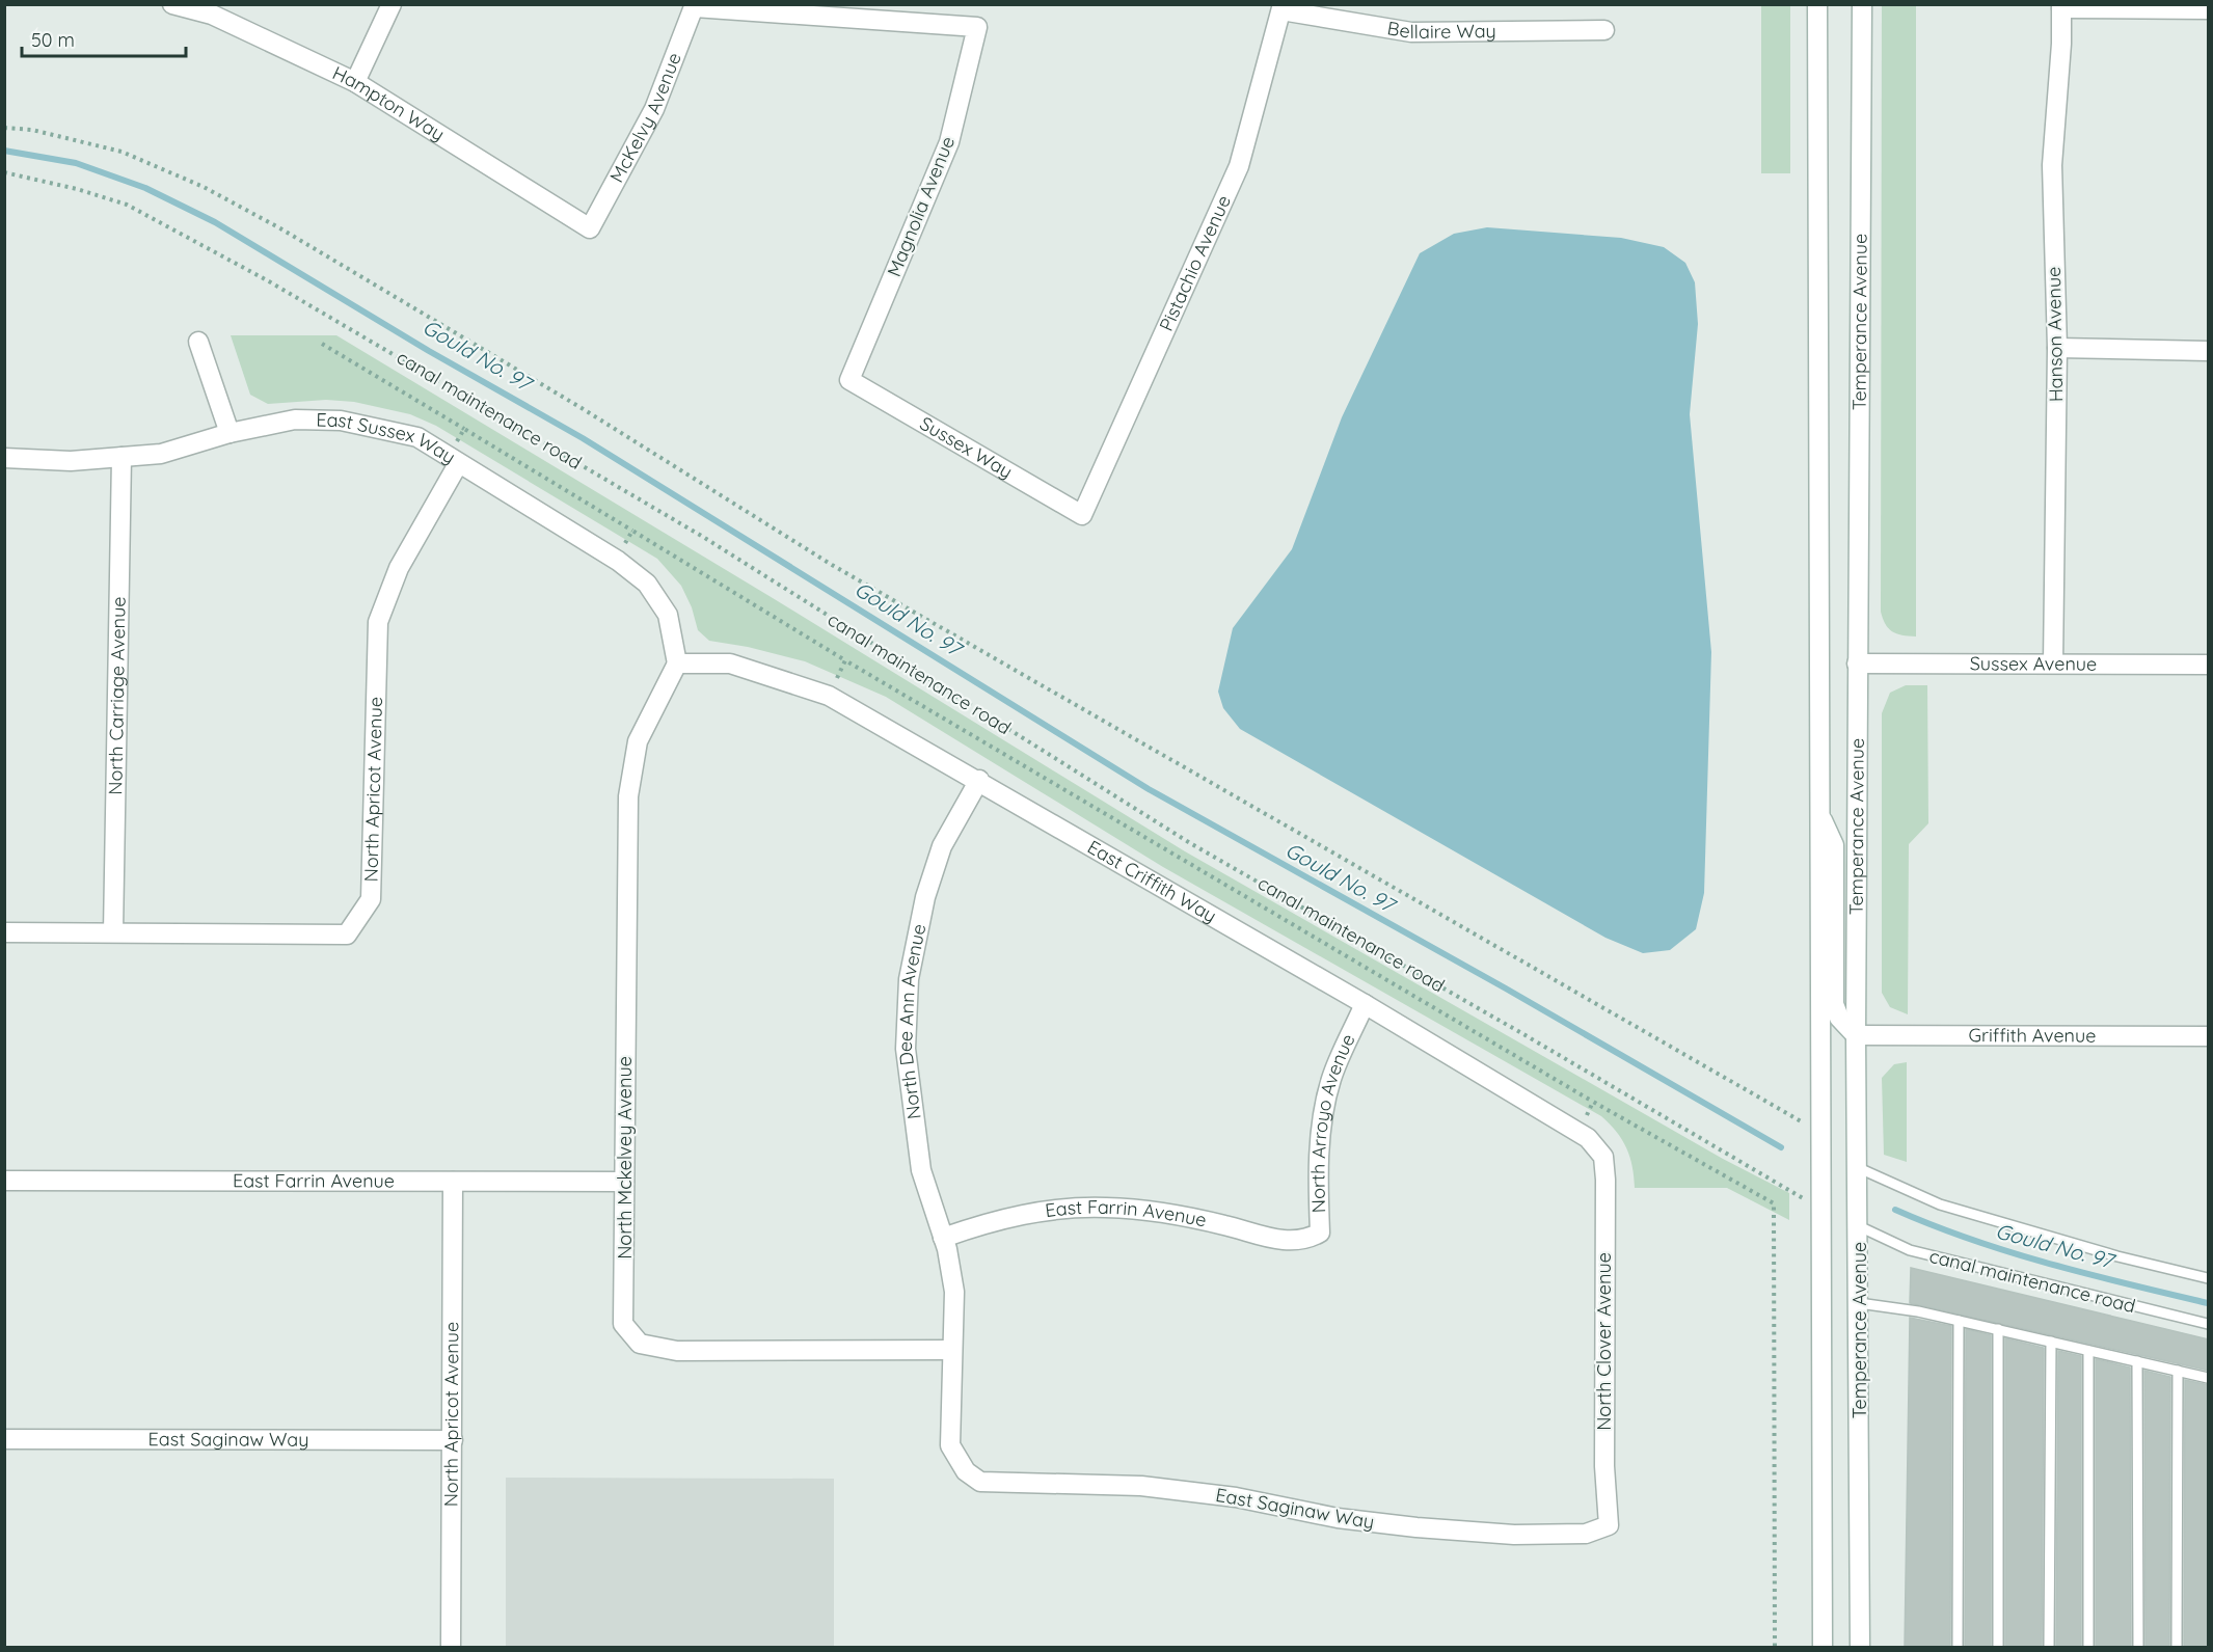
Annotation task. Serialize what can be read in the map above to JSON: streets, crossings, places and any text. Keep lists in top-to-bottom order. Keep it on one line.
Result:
{"streets":{"street":["Bellaire Way","Hampton Way","McKelvy Avenue","Magnolia Avenue","Pistachio Avenue","Temperance Avenue","Hanson Avenue","East Sussex Way","Sussex Way","Sussex Avenue","North Carriage Avenue","North Apricot Avenue","East Criffith Way","North Dee Ann Avenue","Griffith Avenue","North Arroyo Avenue","North Mckelvey Avenue","East Farrin Avenue","North Clover Avenue","East Saginaw Way"],"lane":["canal maintenance road"]},"crossings":[["Bellaire Way","Pistachio Avenue"],["Hampton Way","McKelvy Avenue"],["McKelvy Avenue","Magnolia Avenue"],["Magnolia Avenue","Sussex Way"],["Pistachio Avenue","Sussex Way"],["Temperance Avenue","canal maintenance road"],["Temperance Avenue","Sussex Avenue"],["Temperance Avenue","Griffith Avenue"],["Hanson Avenue","Sussex Avenue"],["East Sussex Way","North Carriage Avenue"],["East Sussex Way","North Apricot Avenue"],["East Sussex Way","East Criffith Way"],["East Sussex Way","North Mckelvey Avenue"],["North Carriage Avenue","North Apricot Avenue"],["North Apricot Avenue","East Farrin Avenue"],["North Apricot Avenue","East Saginaw Way"],["East Criffith Way","North Dee Ann Avenue"],["East Criffith Way","North Arroyo Avenue"],["East Criffith Way","North Mckelvey Avenue"],["East Criffith Way","North Clover Avenue"],["North Dee Ann Avenue","North Mckelvey Avenue"],["North Dee Ann Avenue","East Farrin Avenue"],["North Dee Ann Avenue","East Saginaw Way"],["North Arroyo Avenue","East Farrin Avenue"],["North Mckelvey Avenue","East Farrin Avenue"],["North Clover Avenue","East Saginaw Way"]],"water":["Gould No. 97"],"scale_bar":"50 m"}
